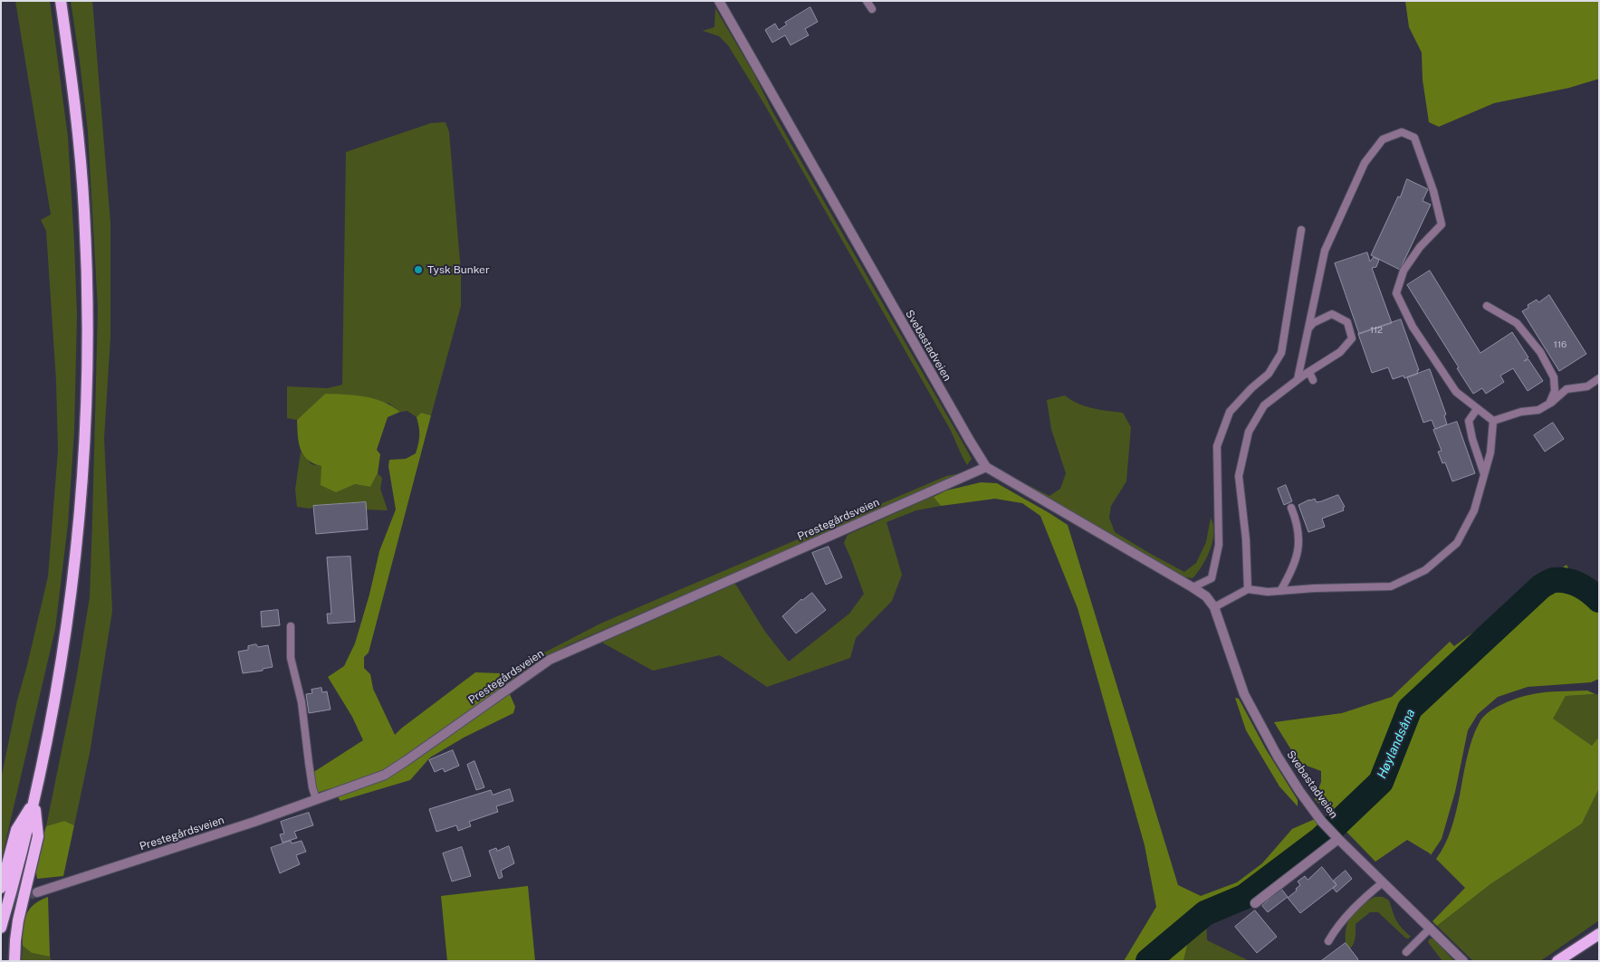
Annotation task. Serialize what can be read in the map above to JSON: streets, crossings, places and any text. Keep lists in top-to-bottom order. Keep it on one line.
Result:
{"streets":{"street":["Svebastadveien","Prestegårdsveien"]},"crossings":[["Svebastadveien","Prestegårdsveien"]],"water":["Høylandsåna"],"places":["Tysk Bunker"],"house_numbers":["112","116"]}
